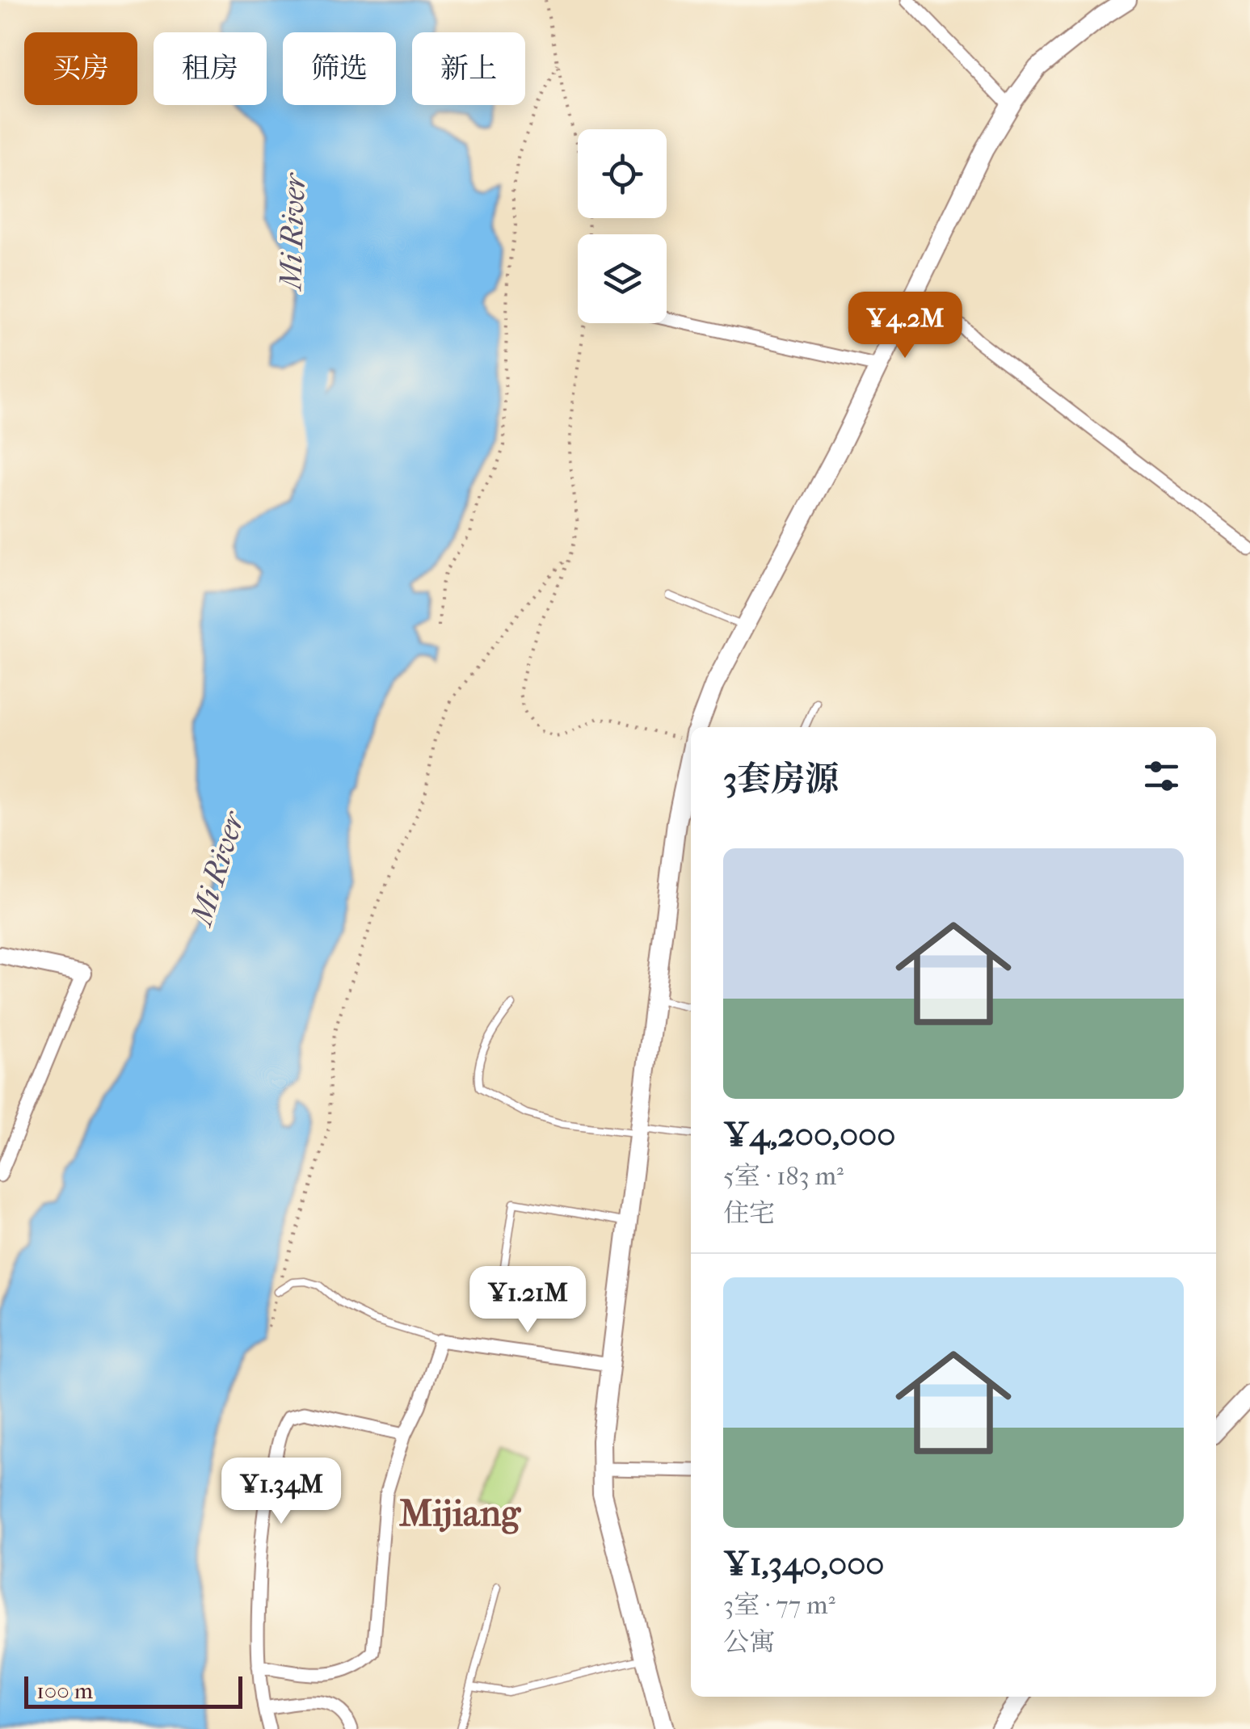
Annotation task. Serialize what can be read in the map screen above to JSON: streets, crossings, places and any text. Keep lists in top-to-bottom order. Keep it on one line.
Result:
{"districts":["Mijiang"],"water":["Mi River"],"scale_bar":"100 m","page":{"chip":["买房","租房","筛选","新上"],"price":["¥4.2M","¥1.21M","¥1.34M"],"heading":"3套房源","list":[{"name":"¥4,200,000","note":"5室 · 183 m² · 住宅"},{"name":"¥1,340,000","note":"3室 · 77 m² · 公寓"}],"scale":"100 m"}}
